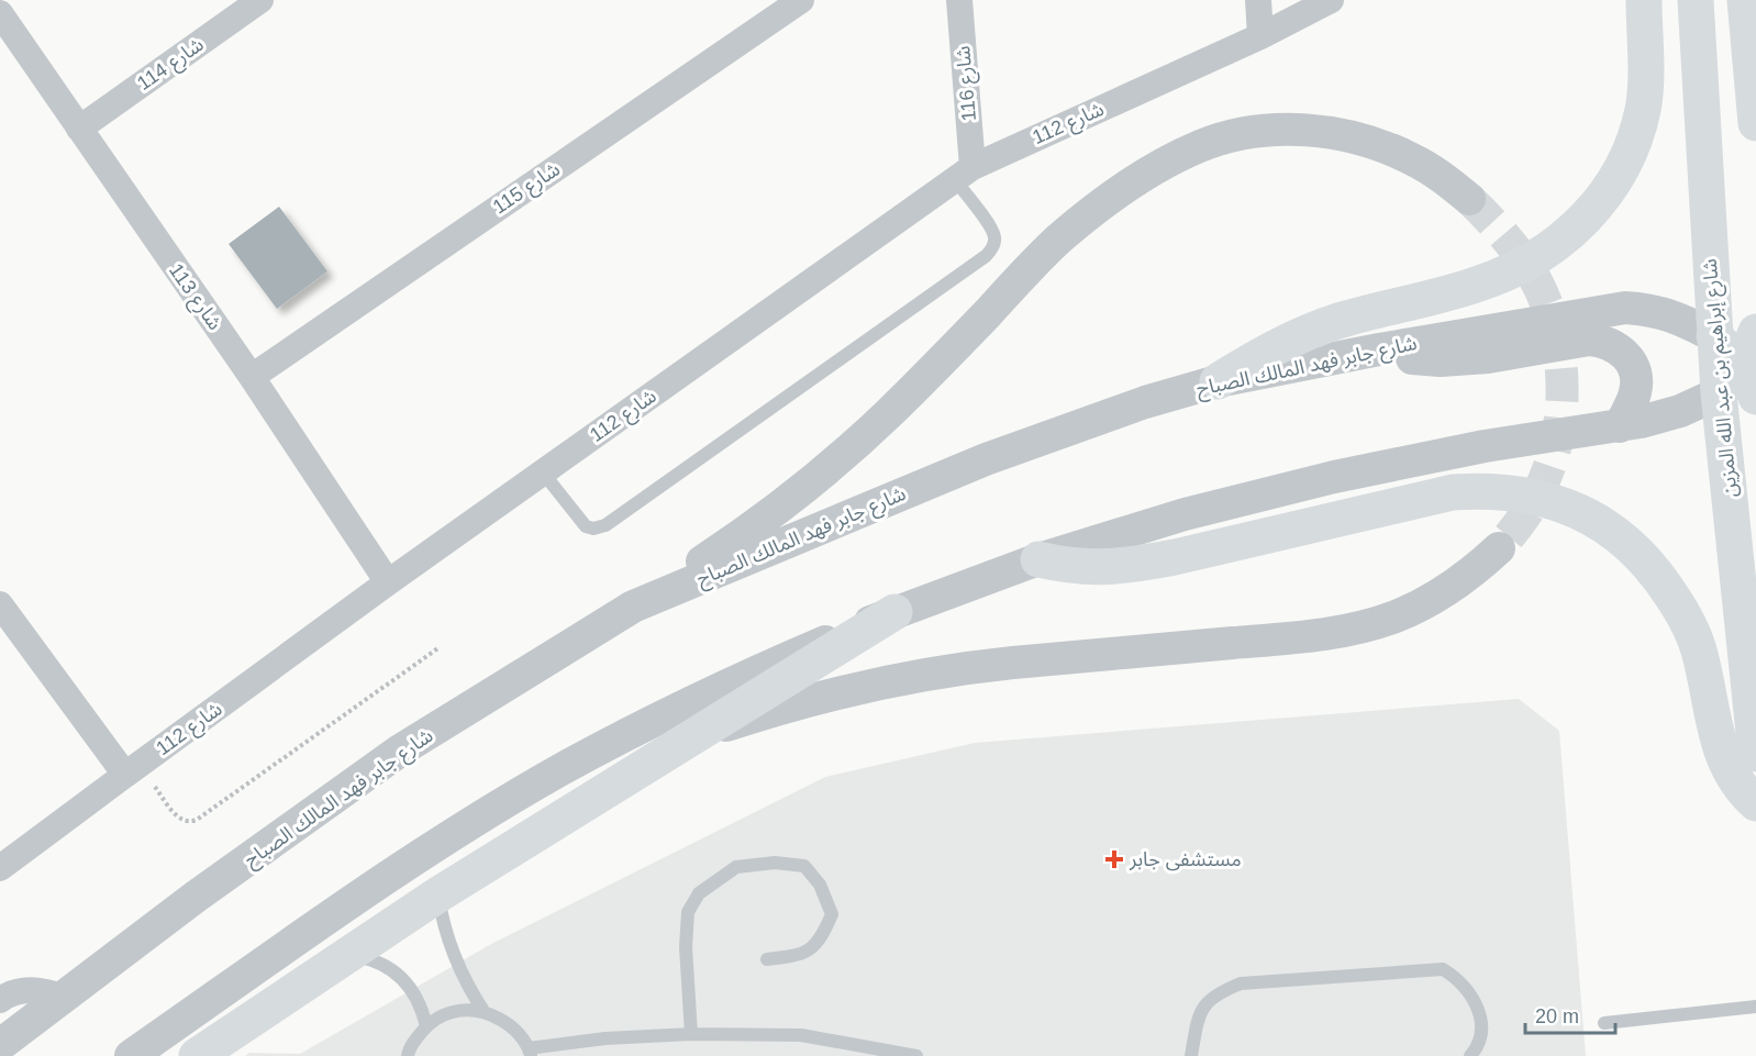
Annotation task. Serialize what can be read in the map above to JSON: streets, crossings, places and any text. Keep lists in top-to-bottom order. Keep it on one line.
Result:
{"streets":{"main road":["شارع إبراهيم بن عبد الله المزين"],"street":["شارع 114","شارع 116","شارع 112","شارع 115","شارع 113","شارع جابر فهد المالك الصباح"]},"crossings":[["شارع 114","شارع 113"],["شارع 116","شارع 112"],["شارع 112","شارع 113"],["شارع 115","شارع 113"],["شارع جابر فهد المالك الصباح","شارع إبراهيم بن عبد الله المزين"]],"places":{"health":["مستشفى جابر"]},"scale_bar":"20 m"}
